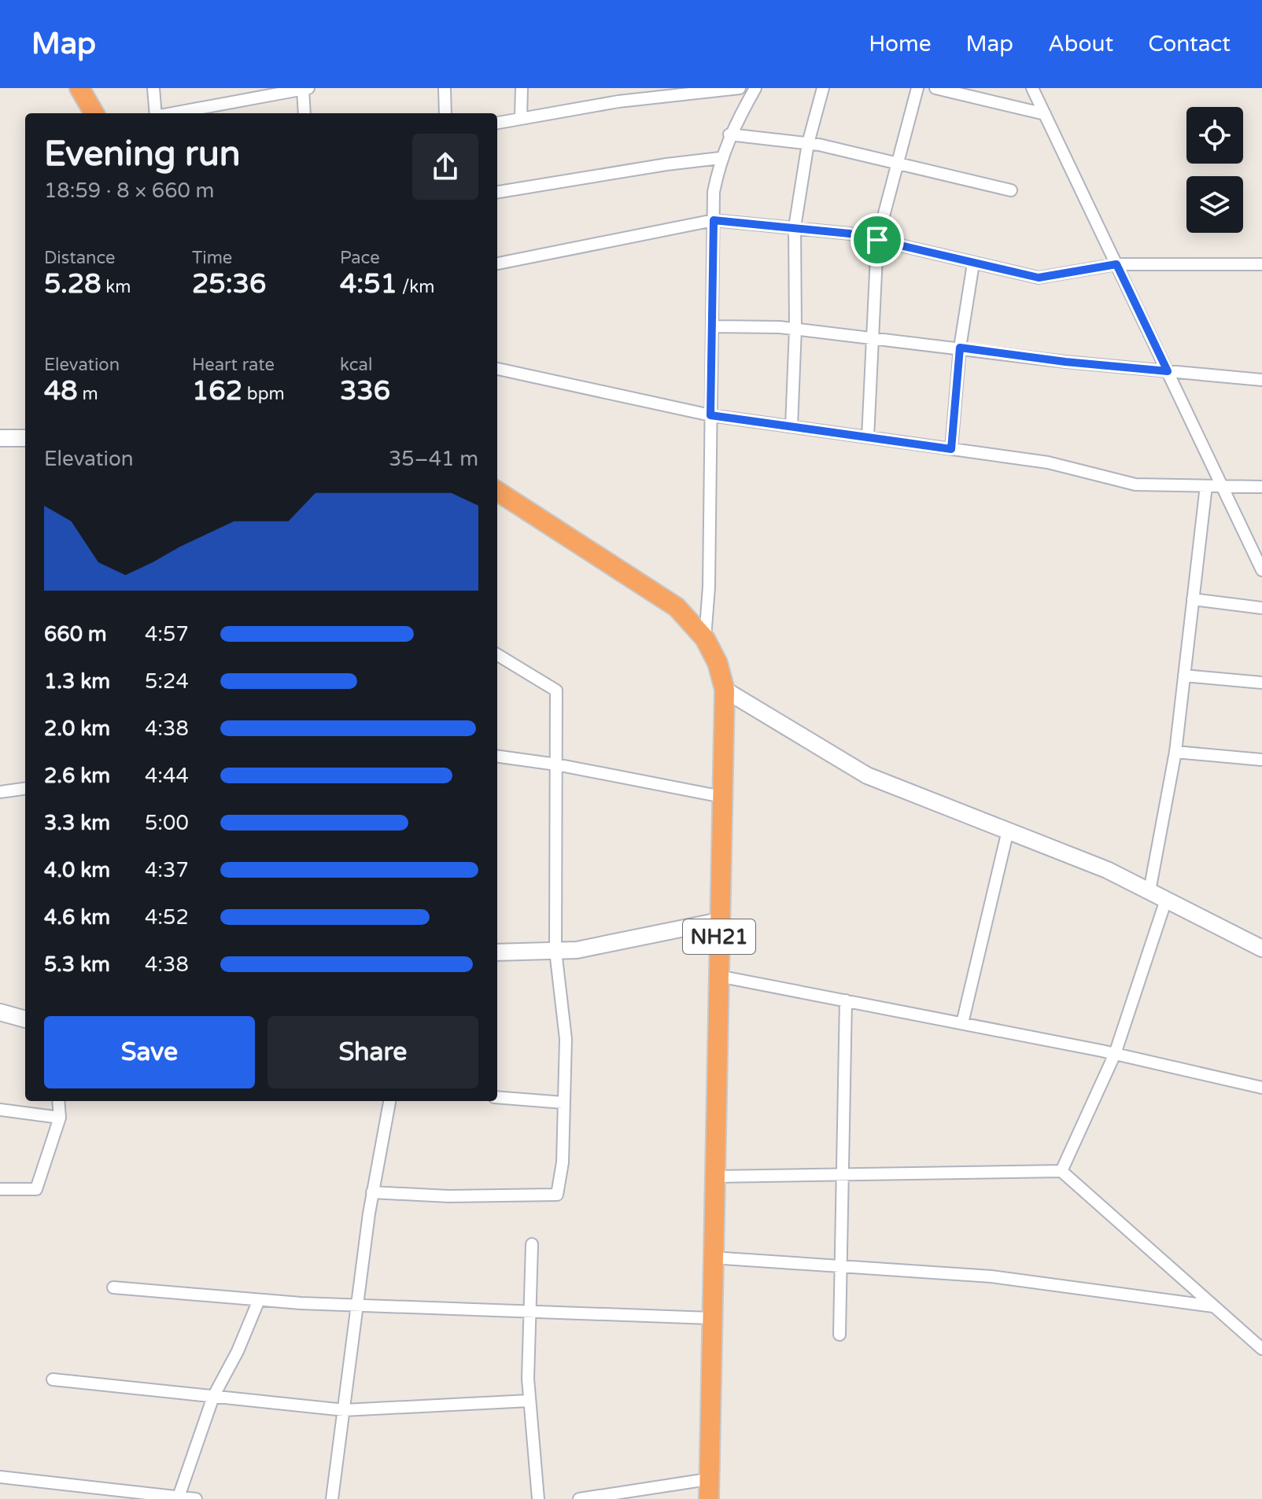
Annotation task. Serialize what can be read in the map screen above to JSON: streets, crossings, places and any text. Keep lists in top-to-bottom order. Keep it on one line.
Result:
{"streets":{"highway":["NH21"]},"page":{"header":"Map","nav":["Home","Map","About","Contact"],"heading":["Evening run","18:59 · 8 × 660 m"],"stats":[["Distance","5.28 km"],["Time","25:36"],["Pace","4:51 /km"],["Elevation","48 m"],["Heart rate","162 bpm"],["kcal","336"]],"chart":["Elevation","35–41 m"],"list":[{"name":"660 m","note":"4:57"},{"name":"1.3 km","note":"5:24"},{"name":"2.0 km","note":"4:38"},{"name":"2.6 km","note":"4:44"},{"name":"3.3 km","note":"5:00"},{"name":"4.0 km","note":"4:37"},{"name":"4.6 km","note":"4:52"},{"name":"5.3 km","note":"4:38"}],"buttons":["Save","Share"]}}
